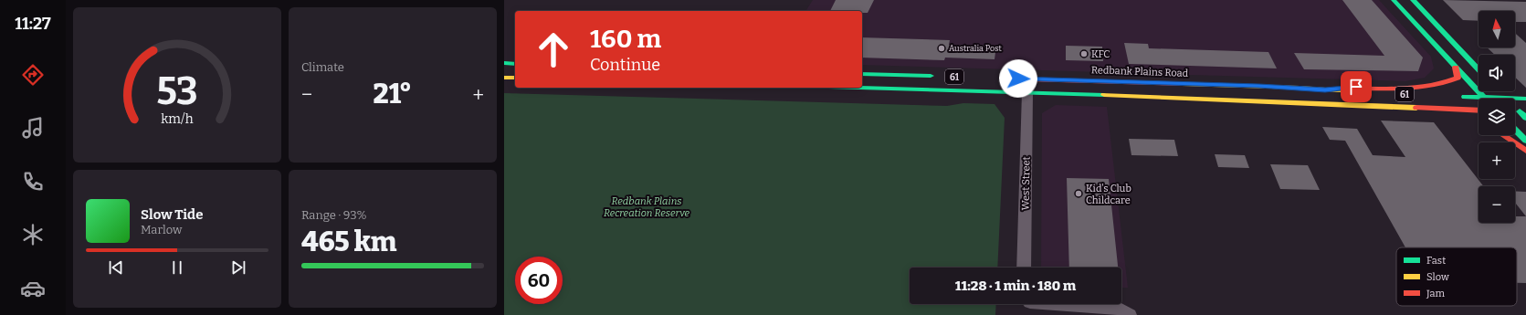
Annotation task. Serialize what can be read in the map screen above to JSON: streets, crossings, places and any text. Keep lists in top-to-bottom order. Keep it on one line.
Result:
{"streets":{"main road":["Redbank Plains Road","61"],"street":["West Street"]},"crossings":[["Redbank Plains Road","61"],["61","West Street"]],"parks":["Redbank Plains Recreation Reserve"],"places":["Australia Post","KFC","Kid's Club Childcare"],"legend":["Fast","Slow","Jam"],"north":"top","page":{"tabs":"11:27","tile":["Climate",["Range · 93%","465 km"]],"map_buttons":["+","−"],"turn":["160 m","Continue"],"heat":["−","21°","+"],"song":["Slow Tide","Marlow"],"limit":"60","trip":"11:28 · 1 min · 180 m","gauge":["53","km/h"]}}
